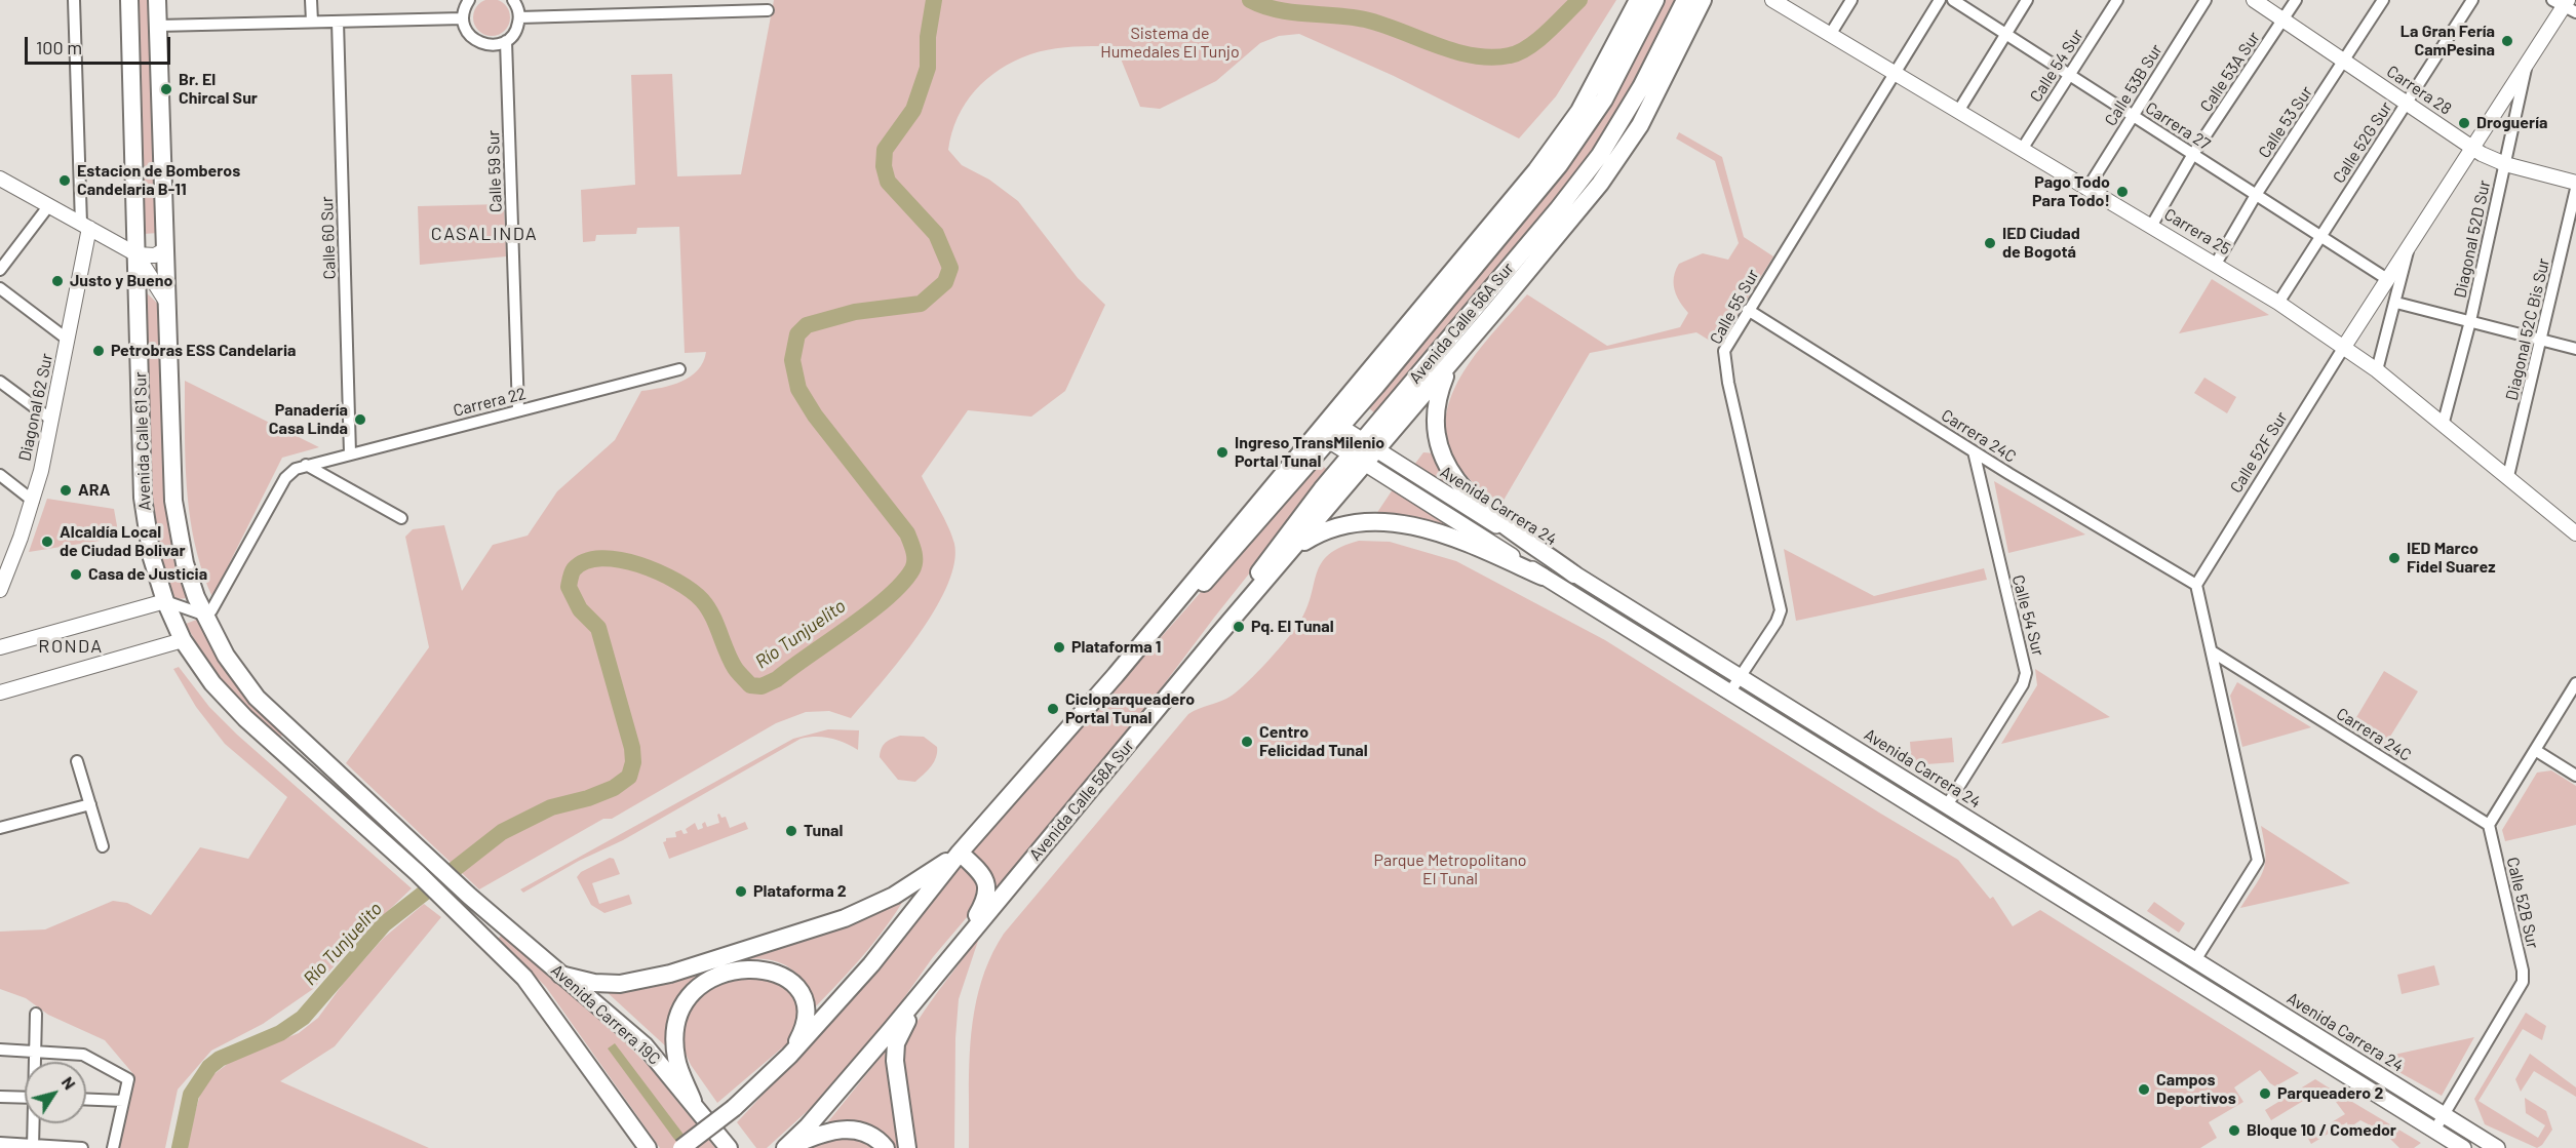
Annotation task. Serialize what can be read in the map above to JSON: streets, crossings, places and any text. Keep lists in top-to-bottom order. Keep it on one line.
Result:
{"streets":{"main road":["Avenida Calle 56A Sur","Avenida Calle 61 Sur","Avenida Carrera 24","Avenida Calle 58A Sur","Avenida Carrera 19C"],"street":["Calle 54 Sur","Calle 53A Sur","Calle 53B Sur","Carrera 28","Calle 53 Sur","Carrera 27","Calle 52G Sur","Calle 59 Sur","Carrera 25","Calle 60 Sur","Diagonal 52D Sur","Calle 55 Sur","Diagonal 52C Bis Sur","Carrera 22","Diagonal 62 Sur","Carrera 24C","Calle 52F Sur","Calle 52B Sur"]},"crossings":[["Calle 54 Sur","Carrera 27"],["Calle 54 Sur","Carrera 25"],["Calle 54 Sur","Carrera 24C"],["Calle 54 Sur","Avenida Carrera 24"],["Calle 53A Sur","Carrera 28"],["Calle 53A Sur","Carrera 27"],["Calle 53A Sur","Carrera 25"],["Calle 53B Sur","Carrera 27"],["Calle 53B Sur","Carrera 25"],["Carrera 28","Calle 53 Sur"],["Carrera 28","Calle 52G Sur"],["Carrera 28","Diagonal 52D Sur"],["Carrera 28","Calle 52F Sur"],["Calle 53 Sur","Carrera 27"],["Calle 53 Sur","Carrera 25"],["Carrera 27","Calle 52G Sur"],["Carrera 27","Calle 52F Sur"],["Calle 52G Sur","Carrera 25"],["Calle 59 Sur","Carrera 22"],["Carrera 25","Diagonal 52D Sur"],["Carrera 25","Calle 55 Sur"],["Carrera 25","Diagonal 52C Bis Sur"],["Carrera 25","Calle 52F Sur"],["Calle 60 Sur","Carrera 22"],["Diagonal 52D Sur","Calle 52F Sur"],["Calle 55 Sur","Carrera 24C"],["Calle 55 Sur","Avenida Carrera 24"],["Avenida Calle 56A Sur","Avenida Carrera 24"],["Avenida Calle 56A Sur","Avenida Calle 58A Sur"],["Carrera 24C","Calle 52F Sur"],["Carrera 24C","Calle 52B Sur"],["Avenida Calle 61 Sur","Avenida Carrera 19C"],["Avenida Carrera 24","Avenida Calle 58A Sur"],["Avenida Carrera 24","Calle 52B Sur"]],"districts":["CASALINDA","RONDA"],"water":["Río Tunjuelito"],"parks":["Sistema de Humedales El Tunjo","Parque Metropolitano El Tunal"],"places":["La Gran Fería CamPesina","Br. El Chircal Sur","Droguería","Estacion de Bomberos Candelaria B-11","Pago Todo Para Todo!","IED Ciudad de Bogotá","Justo y Bueno","Petrobras ESS Candelaria","Panadería Casa Linda","Ingreso TransMilenio Portal Tunal","ARA","Alcaldía Local de Ciudad Bolivar","IED Marco Fidel Suarez","Casa de Justicia","Pq. El Tunal","Plataforma 1","Cicloparqueadero Portal Tunal","Centro Felicidad Tunal","Tunal","Plataforma 2","Campos Deportivos","Parqueadero 2","Bloque 10 / Comedor"],"scale_bar":"100 m","north":"top right"}
